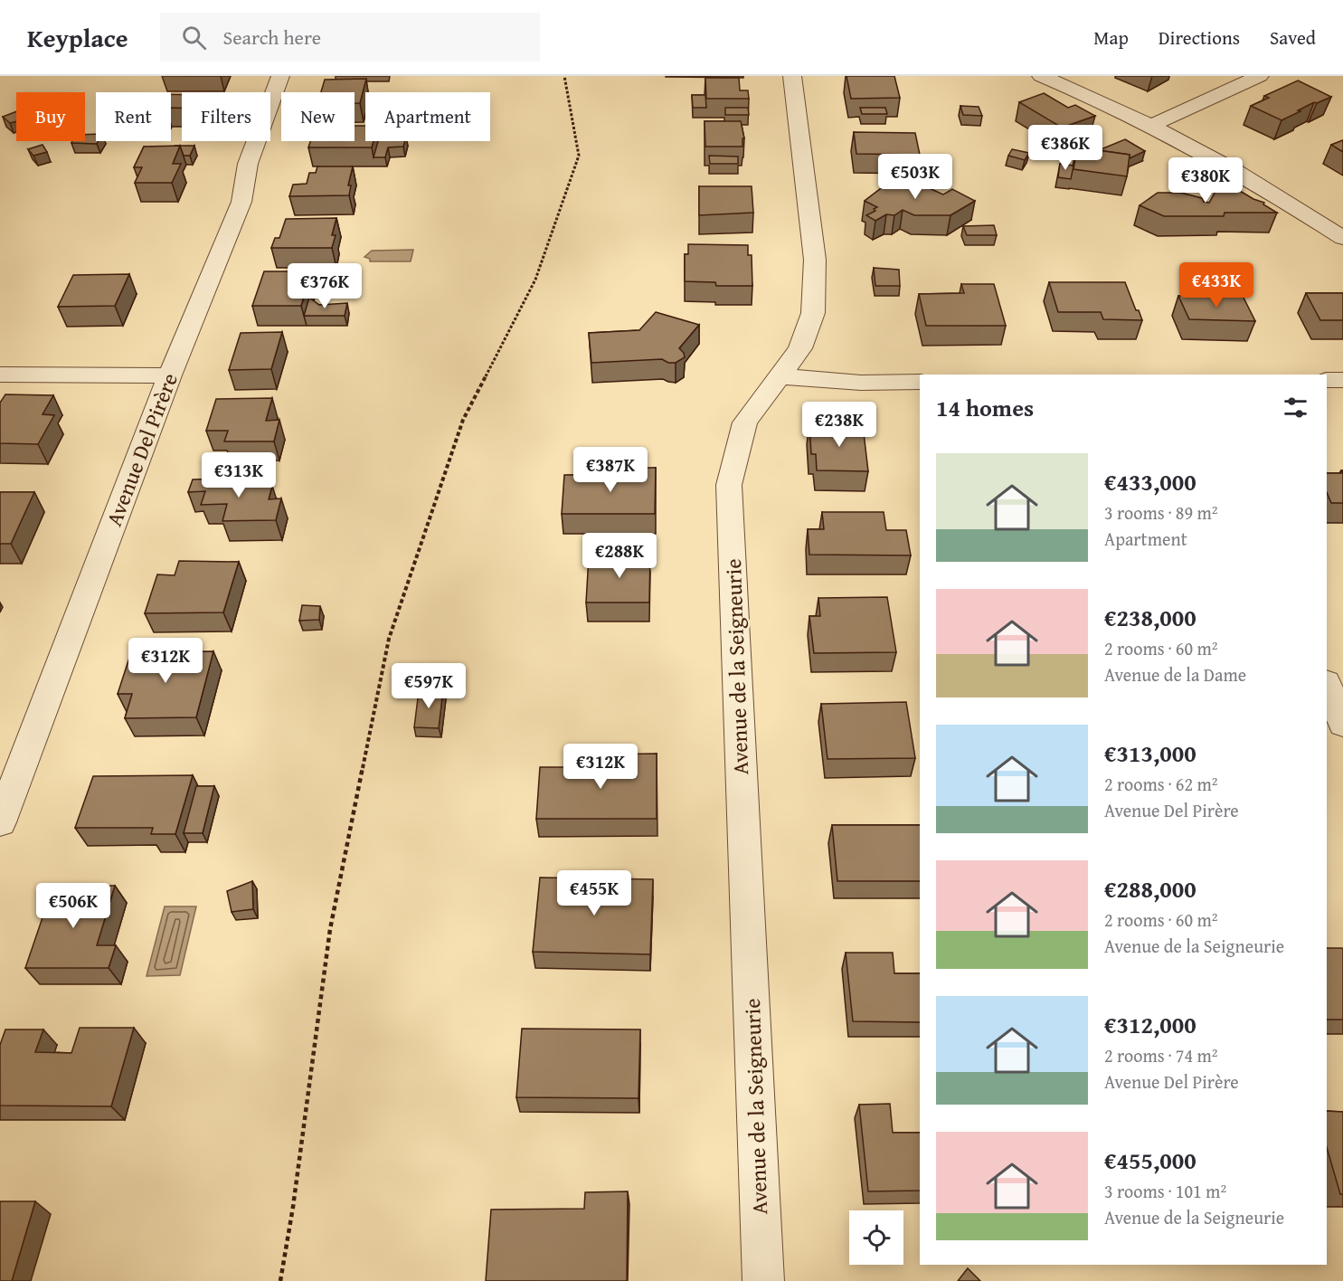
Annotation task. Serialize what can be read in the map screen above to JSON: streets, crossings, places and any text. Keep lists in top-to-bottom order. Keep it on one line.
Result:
{"streets":{"street":["Avenue Del Pirère","Avenue de la Seigneurie"]},"page":{"header":"Keyplace","search":"Search here","nav":["Map","Directions","Saved"],"chip":["Buy","Rent","Filters","New","Apartment"],"price":["€386K","€503K","€380K","€433K","€376K","€238K","€387K","€313K","€288K","€312K","€597K","€312K","€455K","€506K"],"heading":"14 homes","list":[{"name":"€433,000","note":"3 rooms · 89 m² · Apartment"},{"name":"€238,000","note":"2 rooms · 60 m² · Avenue de la Dame"},{"name":"€313,000","note":"2 rooms · 62 m² · Avenue Del Pirère"},{"name":"€288,000","note":"2 rooms · 60 m² · Avenue de la Seigneurie"},{"name":"€312,000","note":"2 rooms · 74 m² · Avenue Del Pirère"},{"name":"€455,000","note":"3 rooms · 101 m² · Avenue de la Seigneurie"}]}}
